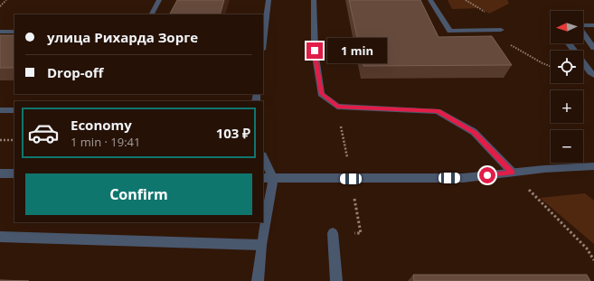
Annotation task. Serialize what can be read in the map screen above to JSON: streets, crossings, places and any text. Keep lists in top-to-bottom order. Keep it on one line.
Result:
{"north":"left","page":{"map_buttons":["+","−"],"banner":["улица Рихарда Зорге","Drop-off"],"bubble":"1 min","list":[{"name":"Economy","note":"1 min · 19:41","value":"103 ₽"}],"buttons":"Confirm"}}
